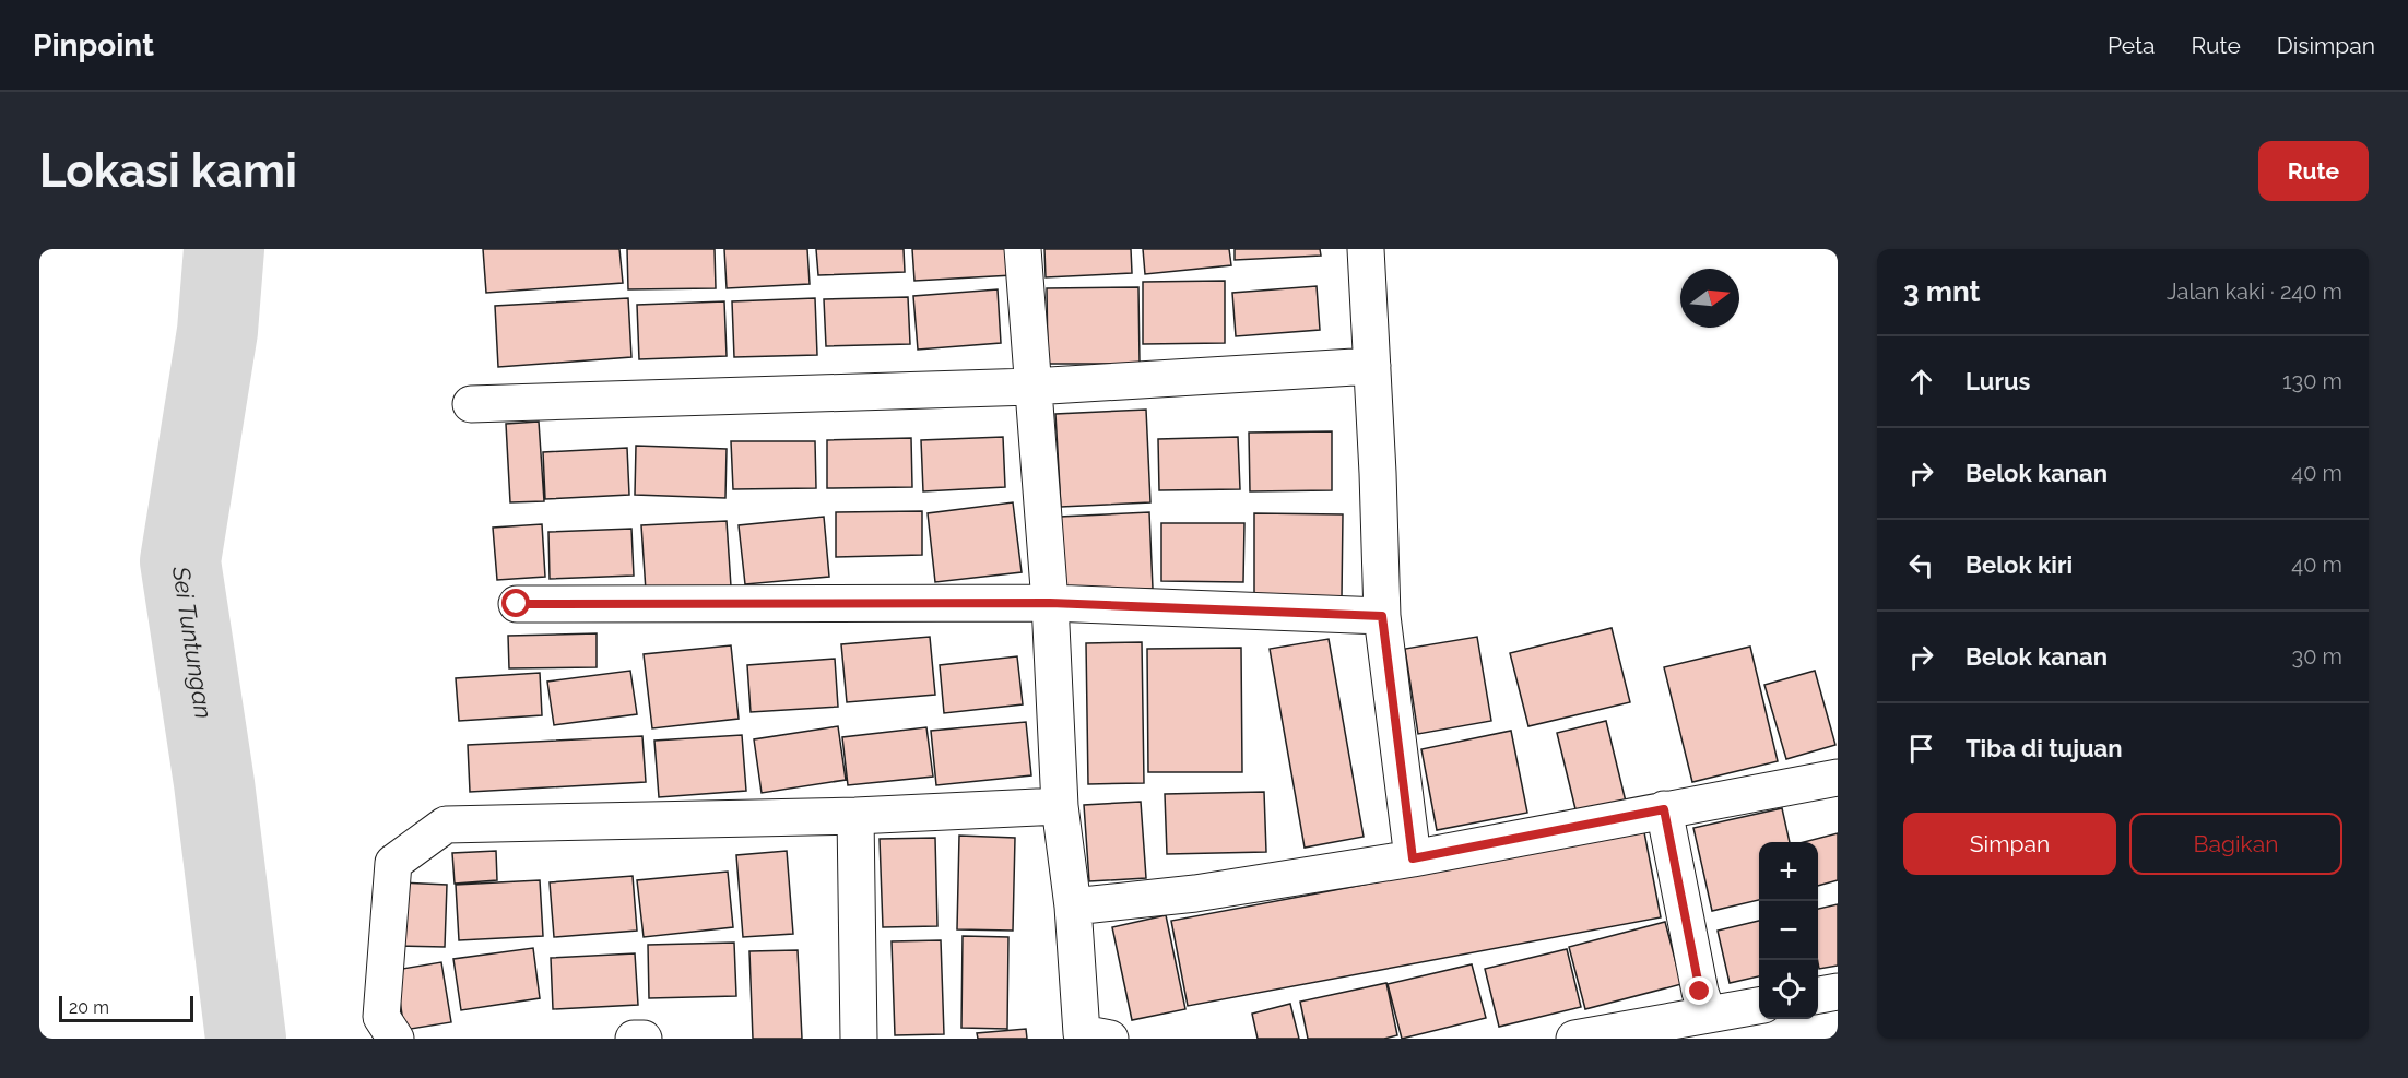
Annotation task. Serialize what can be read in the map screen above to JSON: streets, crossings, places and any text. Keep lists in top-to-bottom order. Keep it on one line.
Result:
{"water":["Sei Tuntungan"],"scale_bar":"20 m","north":"right","page":{"header":"Pinpoint","nav":["Peta","Rute","Disimpan"],"buttons":["Rute",["Simpan","Bagikan"]],"title":"Lokasi kami","heading":["3 mnt","Jalan kaki · 240 m"],"list":[["Lurus","130 m"],["Belok kanan","40 m"],["Belok kiri","40 m"],["Belok kanan","30 m"],"Tiba di tujuan"],"map_buttons":["+","−"],"scale":"20 m"}}
